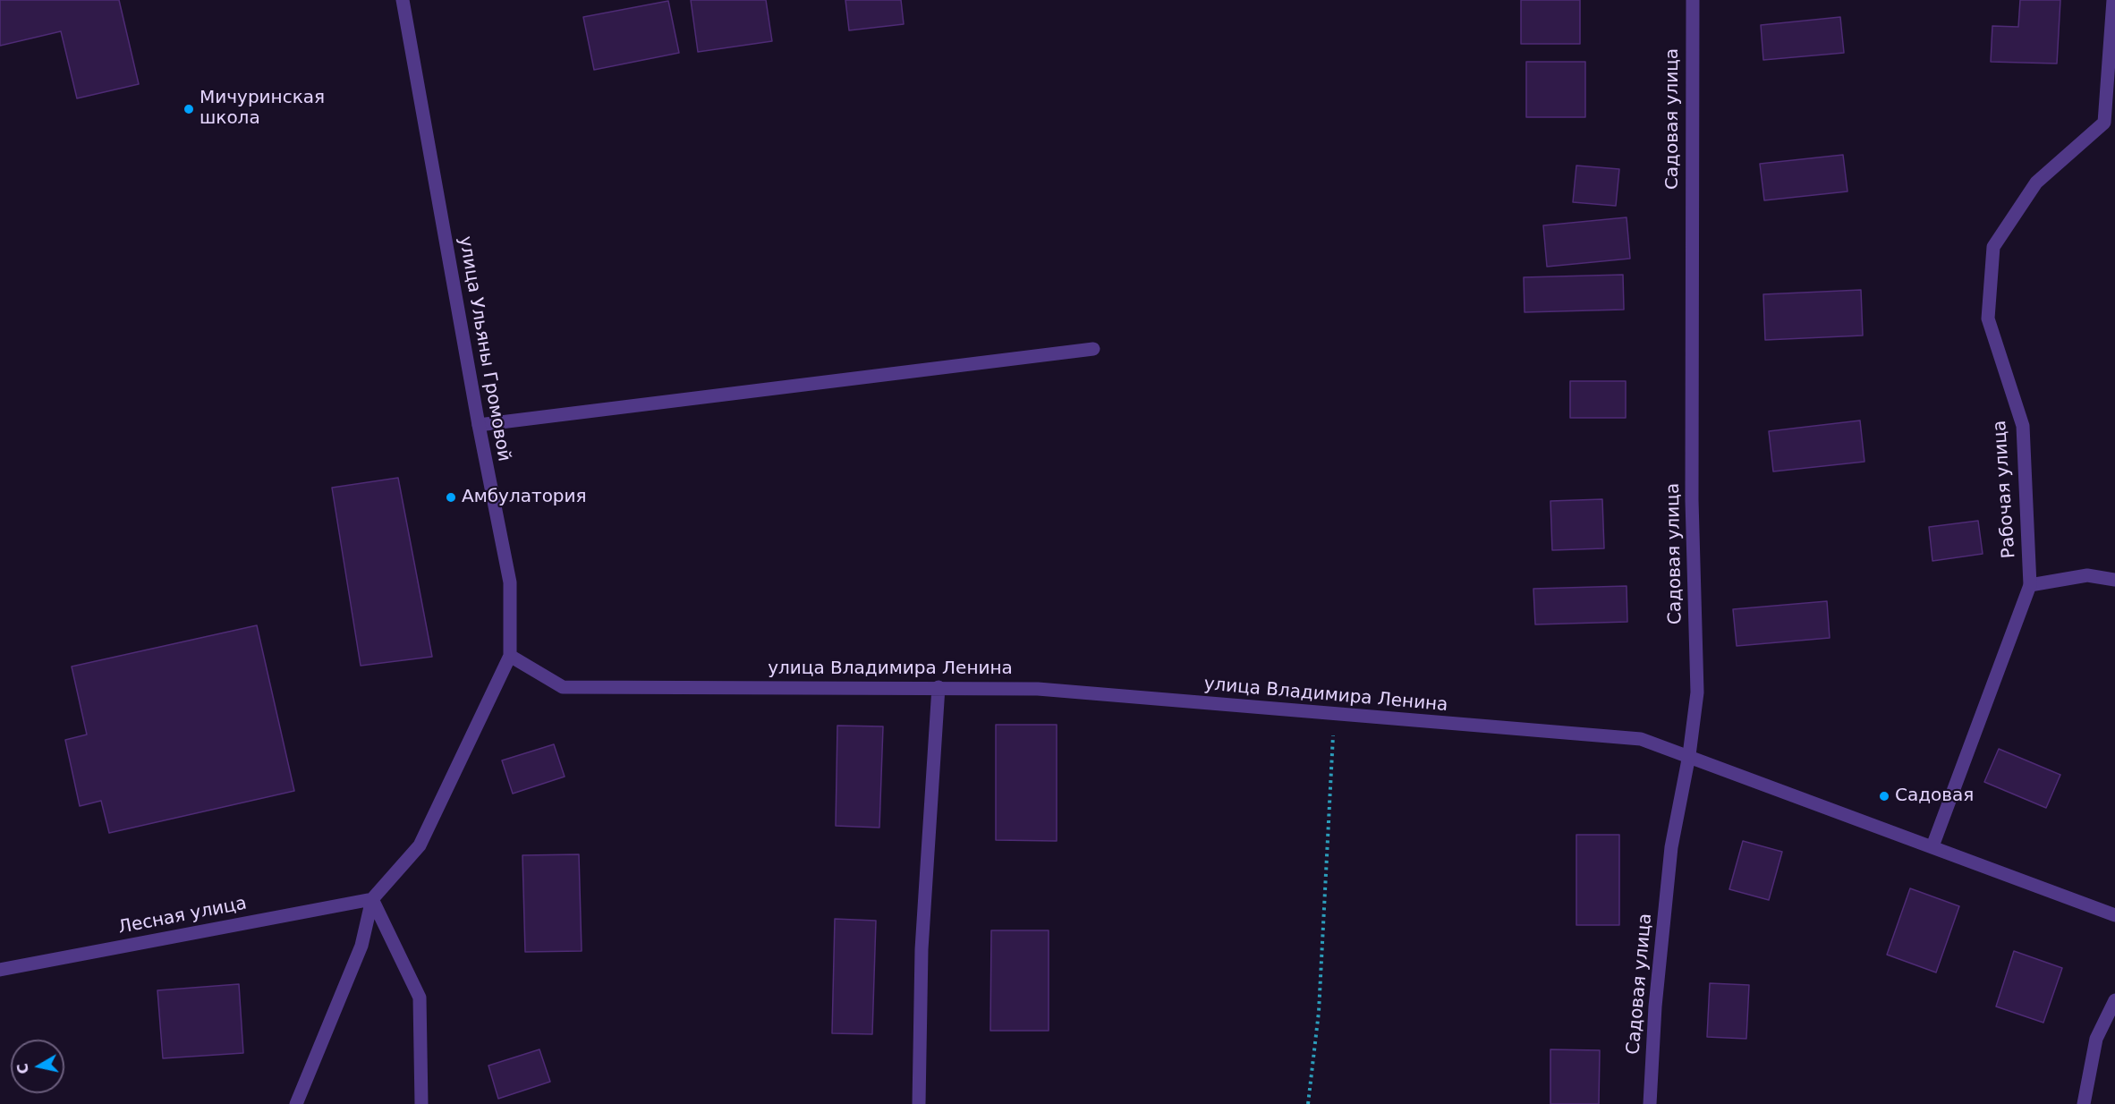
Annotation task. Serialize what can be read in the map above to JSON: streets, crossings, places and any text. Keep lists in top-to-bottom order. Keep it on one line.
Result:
{"streets":{"street":["Садовая улица","улица Ульяны Громовой","Рабочая улица","улица Владимира Ленина","Лесная улица"]},"crossings":[["Садовая улица","улица Владимира Ленина"],["улица Ульяны Громовой","улица Владимира Ленина"],["улица Ульяны Громовой","Лесная улица"],["Рабочая улица","улица Владимира Ленина"]],"places":["Мичуринская школа","Амбулатория","Садовая"],"north":"left"}
